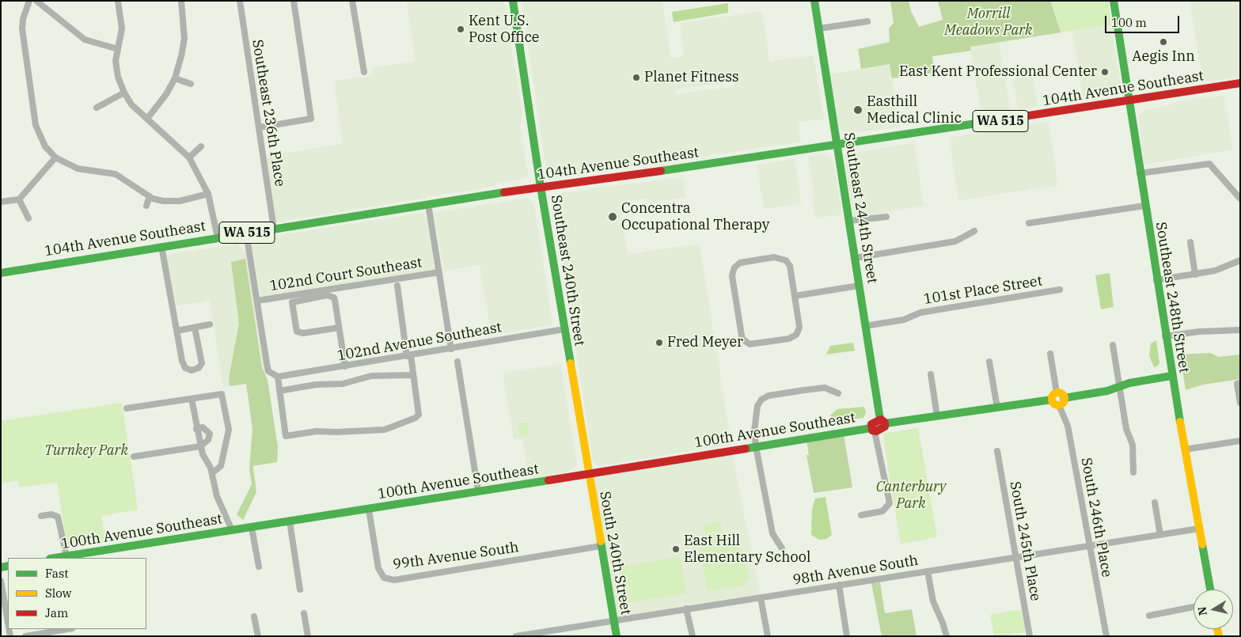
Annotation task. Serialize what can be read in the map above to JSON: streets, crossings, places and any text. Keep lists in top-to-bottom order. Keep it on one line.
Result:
{"streets":{"street":["104th Avenue Southeast","Southeast 236th Place","WA 515","Southeast 244th Street","Southeast 240th Street","102nd Court Southeast","101st Place Street","Southeast 248th Street","102nd Avenue Southeast","100th Avenue Southeast","South 246th Place","South 245th Place","South 240th Street","99th Avenue South","98th Avenue South"]},"crossings":[["104th Avenue Southeast","Southeast 236th Place"],["104th Avenue Southeast","Southeast 244th Street"],["104th Avenue Southeast","Southeast 240th Street"],["104th Avenue Southeast","Southeast 248th Street"],["Southeast 244th Street","101st Place Street"],["Southeast 240th Street","102nd Avenue Southeast"],["Southeast 240th Street","100th Avenue Southeast"],["Southeast 240th Street","South 240th Street"],["Southeast 248th Street","98th Avenue South"],["100th Avenue Southeast","South 240th Street"],["100th Avenue Southeast","99th Avenue South"],["South 246th Place","98th Avenue South"],["South 245th Place","98th Avenue South"],["South 240th Street","99th Avenue South"],["South 240th Street","98th Avenue South"]],"parks":["Morrill Meadows Park","Turnkey Park","Canterbury Park"],"places":["Kent U.S. Post Office","Aegis Inn","East Kent Professional Center","Planet Fitness","Easthill Medical Clinic","Concentra Occupational Therapy","Fred Meyer","East Hill Elementary School"],"legend":["Fast","Slow","Jam"],"scale_bar":"100 m","north":"left"}
